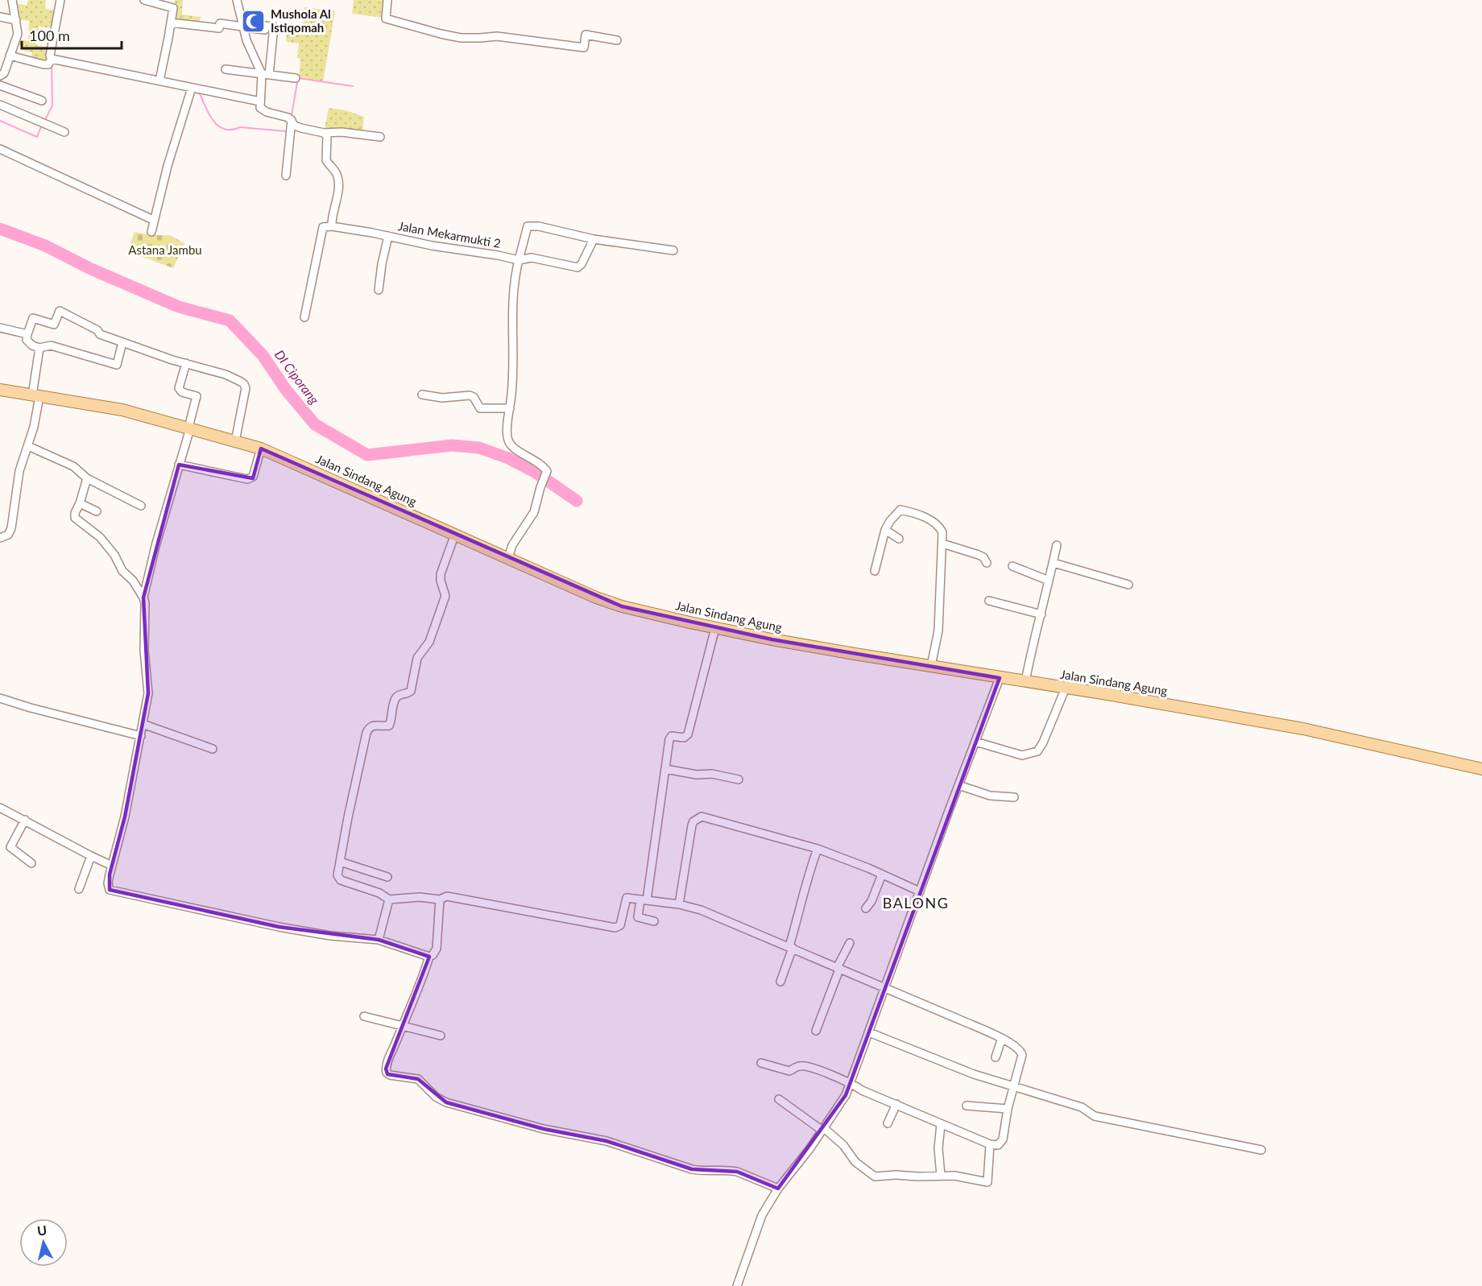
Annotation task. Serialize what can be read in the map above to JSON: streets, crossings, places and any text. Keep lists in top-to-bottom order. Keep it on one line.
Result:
{"streets":{"main road":["Jalan Sindang Agung"],"street":["Jalan Mekarmukti 2"]},"districts":["BALONG"],"water":["DI Ciporang"],"parks":["Astana Jambu"],"places":{"mosque":["Mushola Al Istiqomah"]},"scale_bar":"100 m","north":"top"}
